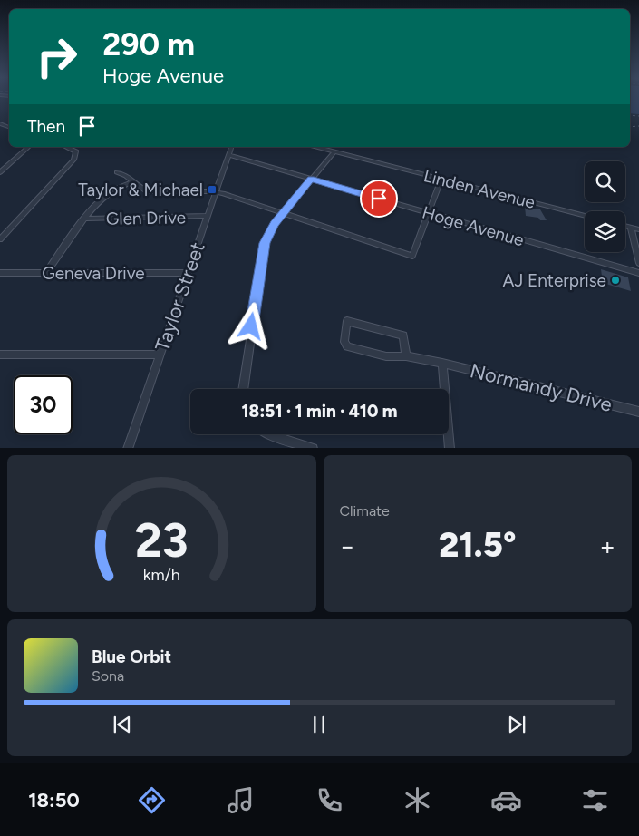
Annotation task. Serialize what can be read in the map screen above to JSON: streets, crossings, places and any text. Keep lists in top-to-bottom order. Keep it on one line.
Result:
{"streets":{"street":["Linden Avenue","Glen Drive","Hoge Avenue","Geneva Drive","Taylor Street","Normandy Drive"]},"crossings":[["Glen Drive","Taylor Street"],["Hoge Avenue","Taylor Street"],["Geneva Drive","Taylor Street"]],"places":{"transit":["Taylor & Michael"],"other":["AJ Enterprise"]},"page":{"turn":["290 m","Hoge Avenue"],"then":"Then","limit":"30","trip":"18:51 · 1 min · 410 m","tile":"Climate","heat":["−","21.5°","+"],"song":["Blue Orbit","Sona"],"tabs":"18:50","gauge":["23","km/h"]}}
